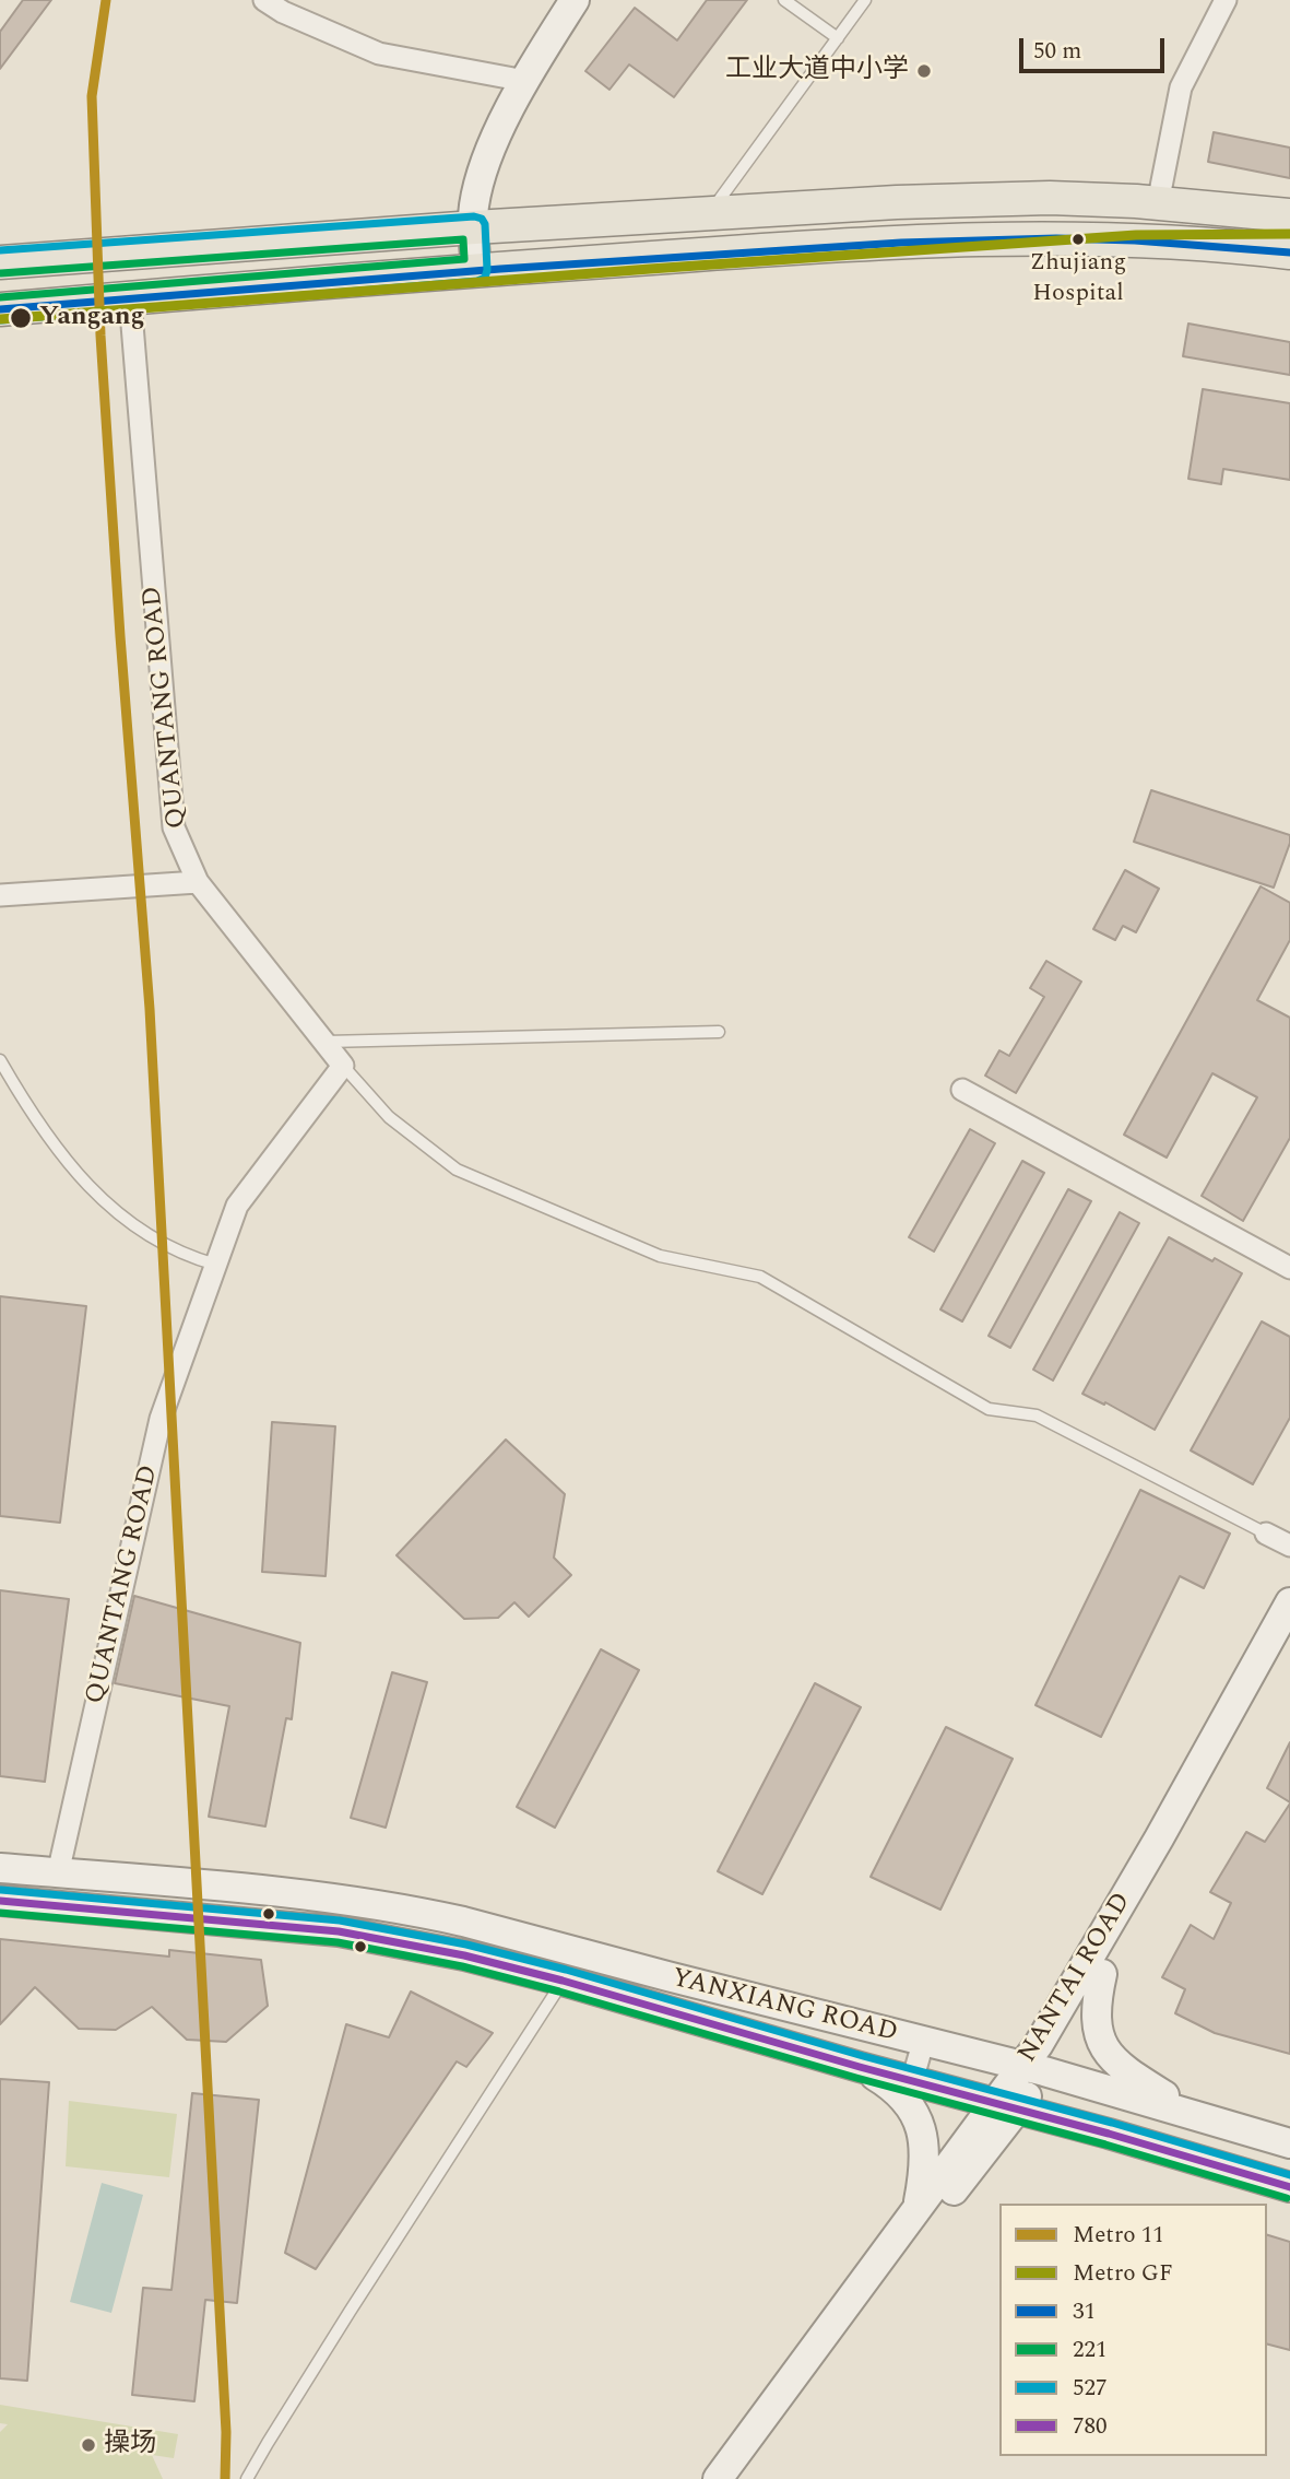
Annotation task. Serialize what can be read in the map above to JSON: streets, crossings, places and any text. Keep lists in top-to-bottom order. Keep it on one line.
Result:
{"streets":{"main road":["NANTAI ROAD","YANXIANG ROAD"],"street":["QUANTANG ROAD"]},"crossings":[["QUANTANG ROAD","YANXIANG ROAD"],["NANTAI ROAD","YANXIANG ROAD"]],"places":["工业大道中小学","Zhujiang Hospital","Yangang","操场"],"lines":["metro line 11","transit line 527","metro line GF","transit line 31","transit line 221","transit line 780"],"legend":["Metro 11","Metro GF","31","221","527","780"],"scale_bar":"50 m"}
